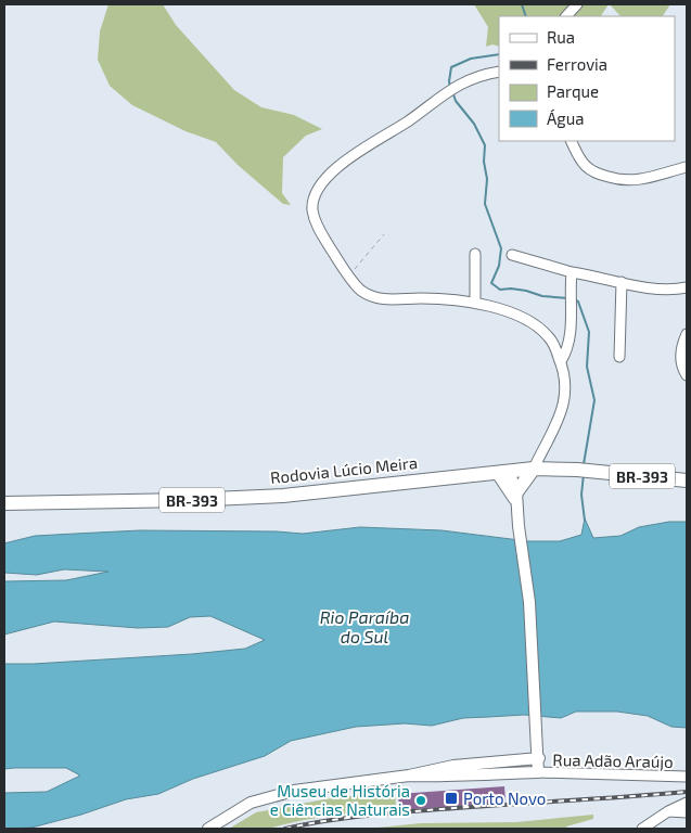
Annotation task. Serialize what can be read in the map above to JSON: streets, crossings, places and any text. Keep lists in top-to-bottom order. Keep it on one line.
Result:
{"streets":{"highway":["Rodovia Lúcio Meira","BR-393"],"street":["Rua Adão Araújo"]},"water":["Rio Paraíba do Sul"],"places":{"transit":["Porto Novo"],"other":["Museu de História e Ciências Naturais"]},"legend":["Rua","Ferrovia","Parque","Água"]}
